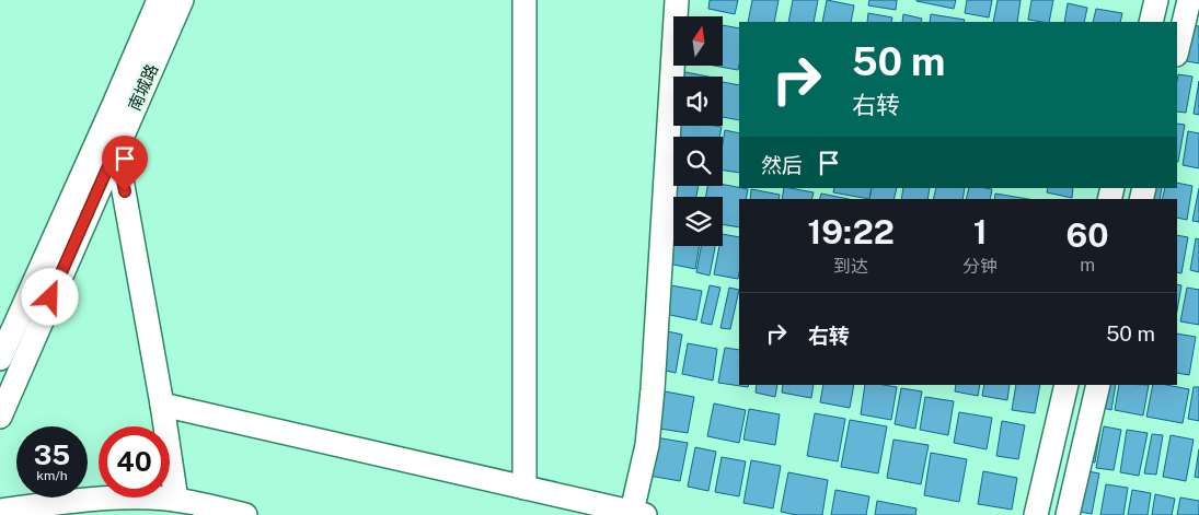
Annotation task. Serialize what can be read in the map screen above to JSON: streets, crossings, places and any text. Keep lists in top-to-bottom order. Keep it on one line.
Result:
{"streets":{"street":["南城路"]},"north":"top","page":{"turn":["50 m","右转"],"then":"然后","eta":["19:22","到达","1","分钟","60","m"],"list":[{"name":"右转","value":"50 m"}],"speed":"35 km/h","limit":"40"}}
